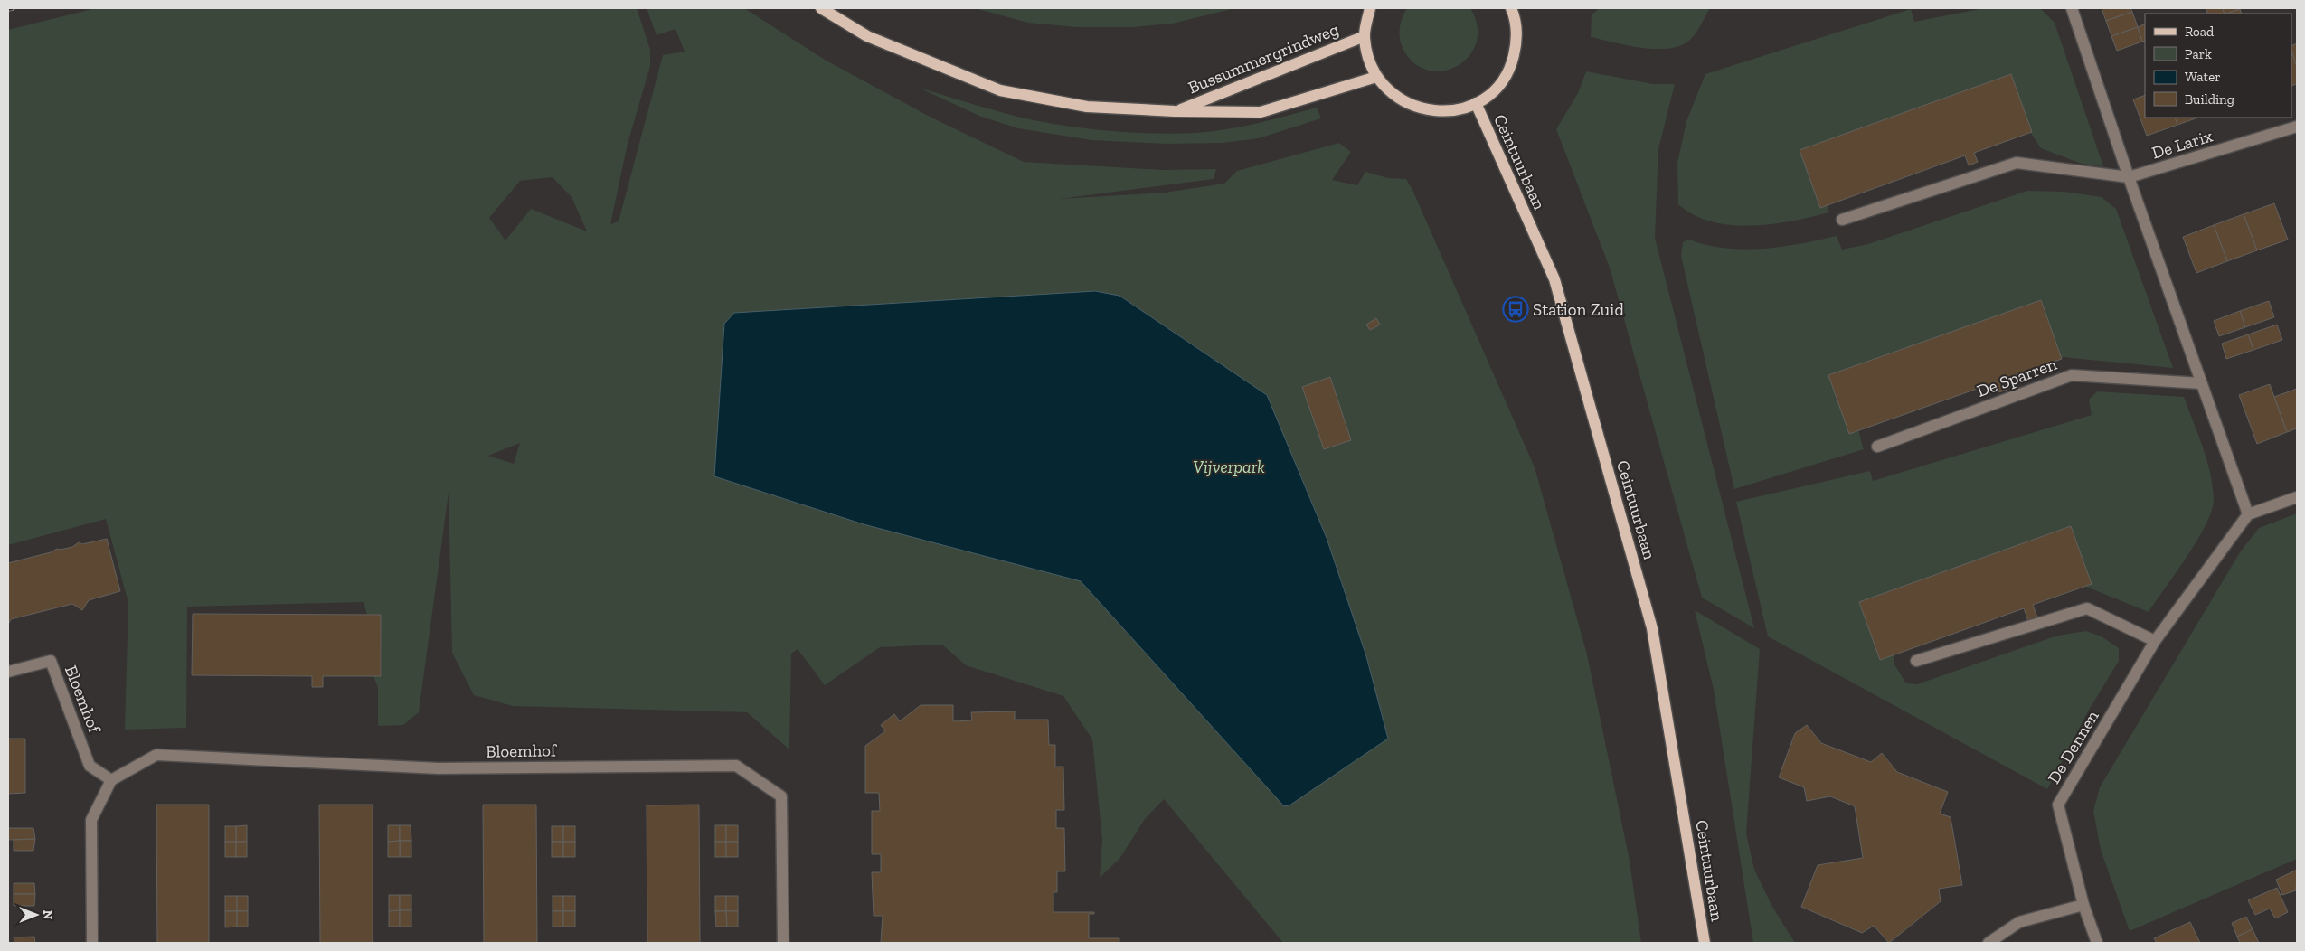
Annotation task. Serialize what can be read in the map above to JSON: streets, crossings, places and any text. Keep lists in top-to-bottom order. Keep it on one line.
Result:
{"streets":{"main road":["Bussummergrindweg","Ceintuurbaan"],"street":["De Larix","De Sparren","Bloemhof","De Dennen"]},"parks":["Vijverpark"],"places":{"bus stop":["Station Zuid"]},"legend":["Road","Park","Water","Building"],"north":"right"}
